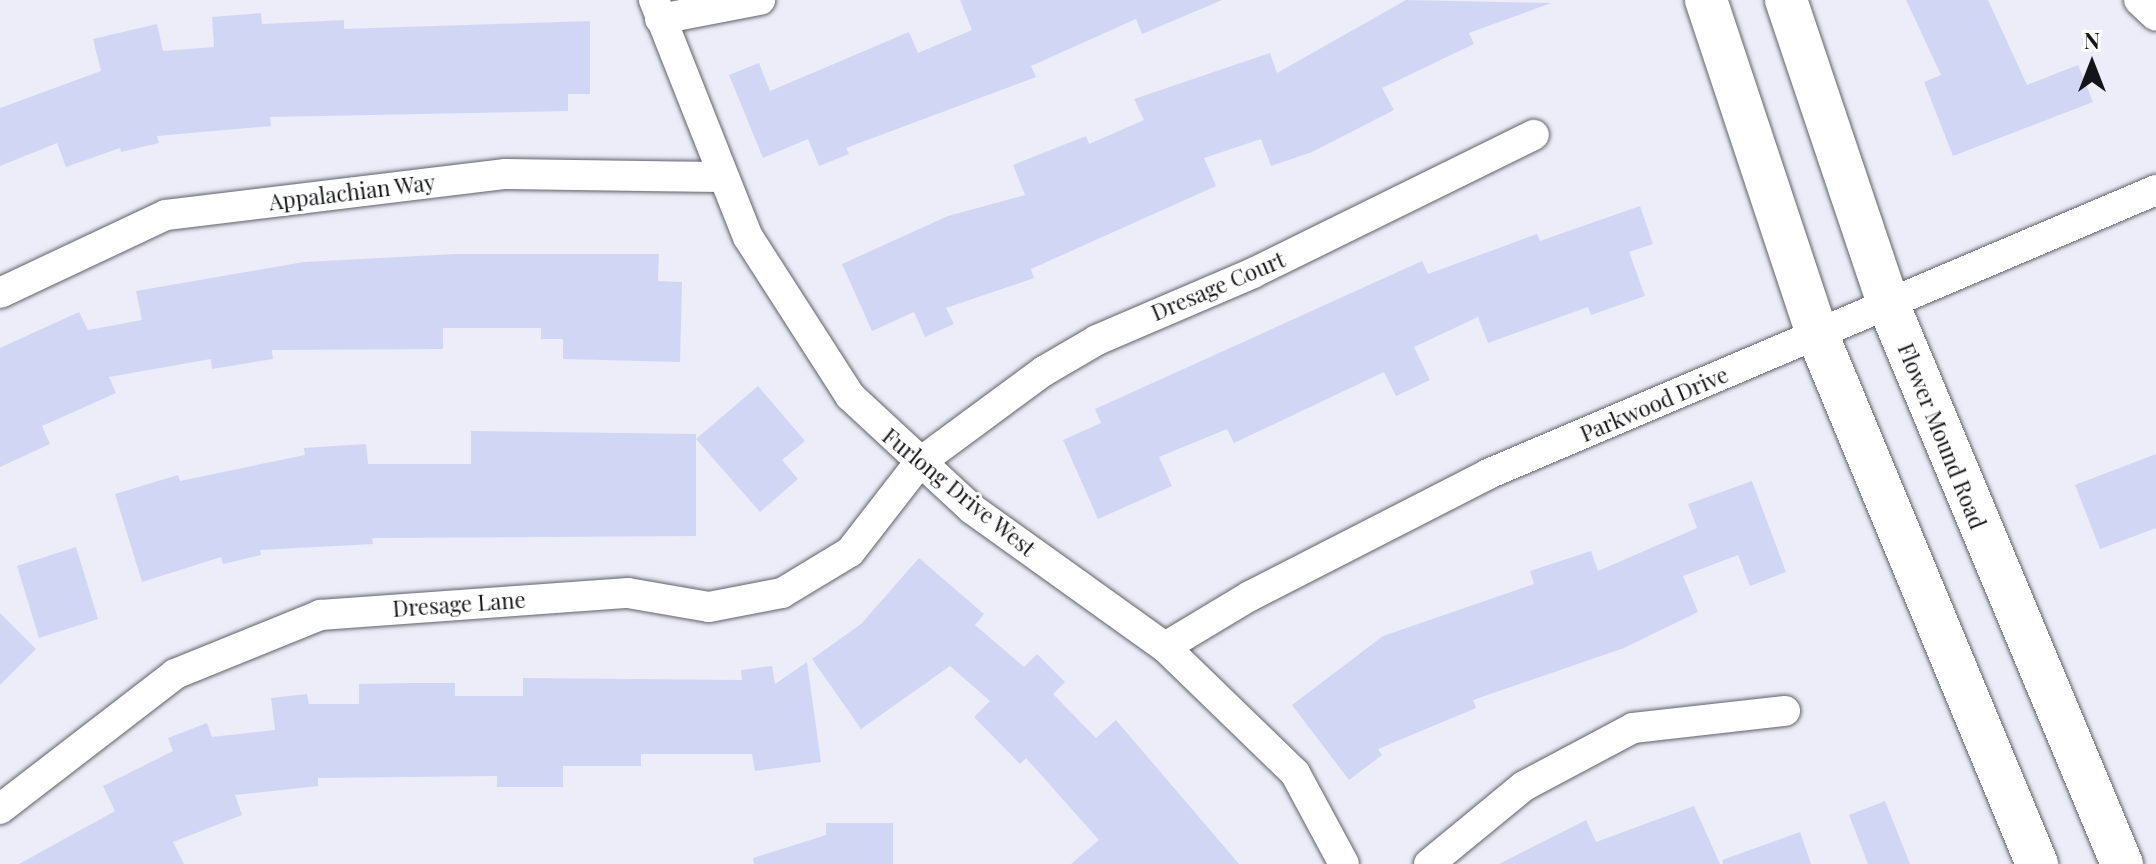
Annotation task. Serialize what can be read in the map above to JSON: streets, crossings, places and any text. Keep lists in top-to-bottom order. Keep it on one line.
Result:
{"streets":{"main road":["Flower Mound Road"],"street":["Appalachian Way","Dresage Court","Parkwood Drive","Furlong Drive West","Dresage Lane"]},"crossings":[["Appalachian Way","Furlong Drive West"],["Dresage Court","Furlong Drive West"],["Dresage Court","Dresage Lane"],["Parkwood Drive","Flower Mound Road"],["Parkwood Drive","Furlong Drive West"],["Furlong Drive West","Dresage Lane"]],"north":"top"}
